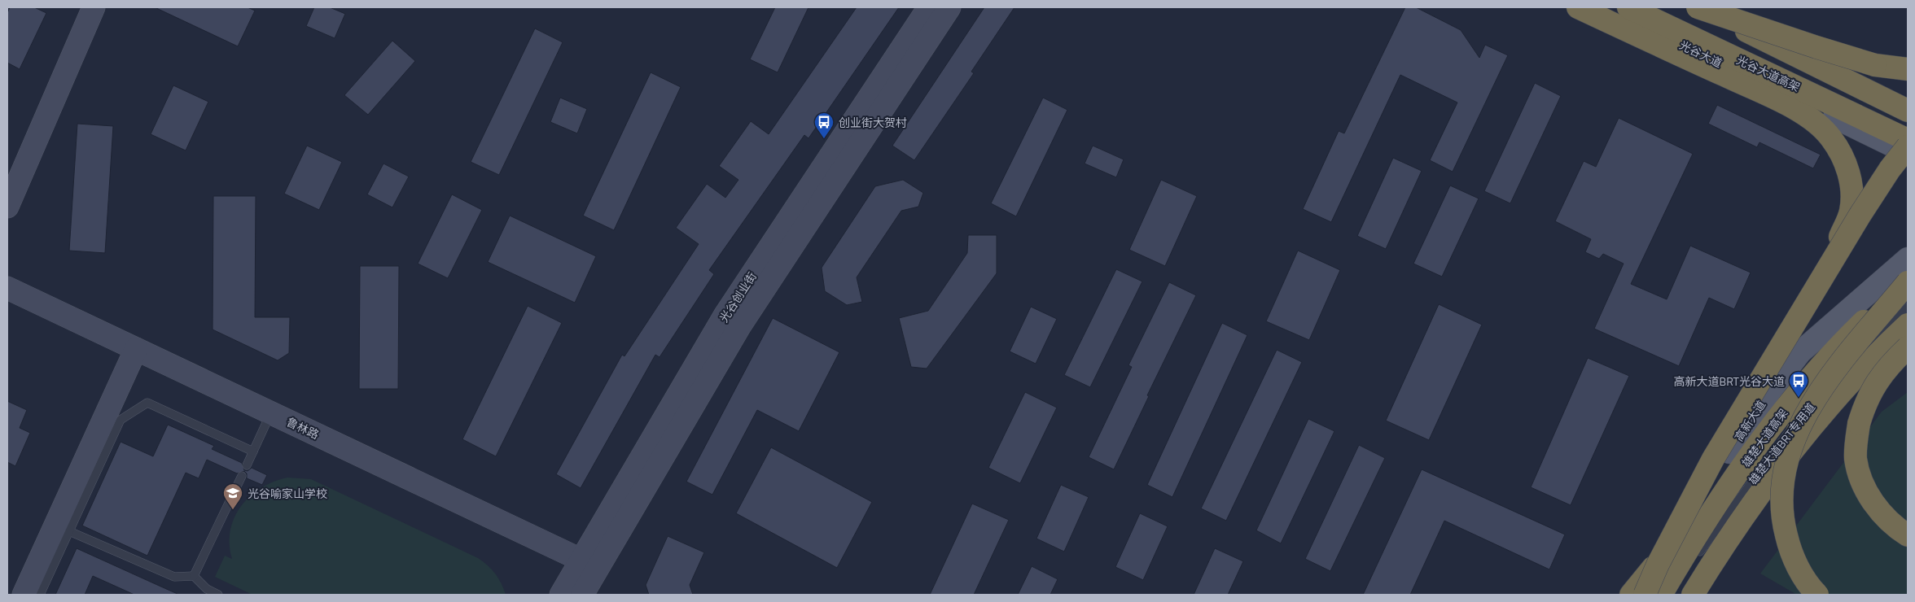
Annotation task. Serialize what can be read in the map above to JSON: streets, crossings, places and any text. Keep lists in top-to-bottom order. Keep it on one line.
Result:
{"streets":{"highway":["光谷大道高架","雄楚大道高架"],"main road":["光谷大道","光谷创业街","高新大道","鲁林路"],"lane":["雄楚大道BRT专用道"]},"crossings":[["光谷大道","光谷大道高架"],["光谷创业街","鲁林路"]],"places":{"bus stop":["创业街大贺村","高新大道BRT光谷大道"],"school or university":["光谷喻家山学校"]}}
